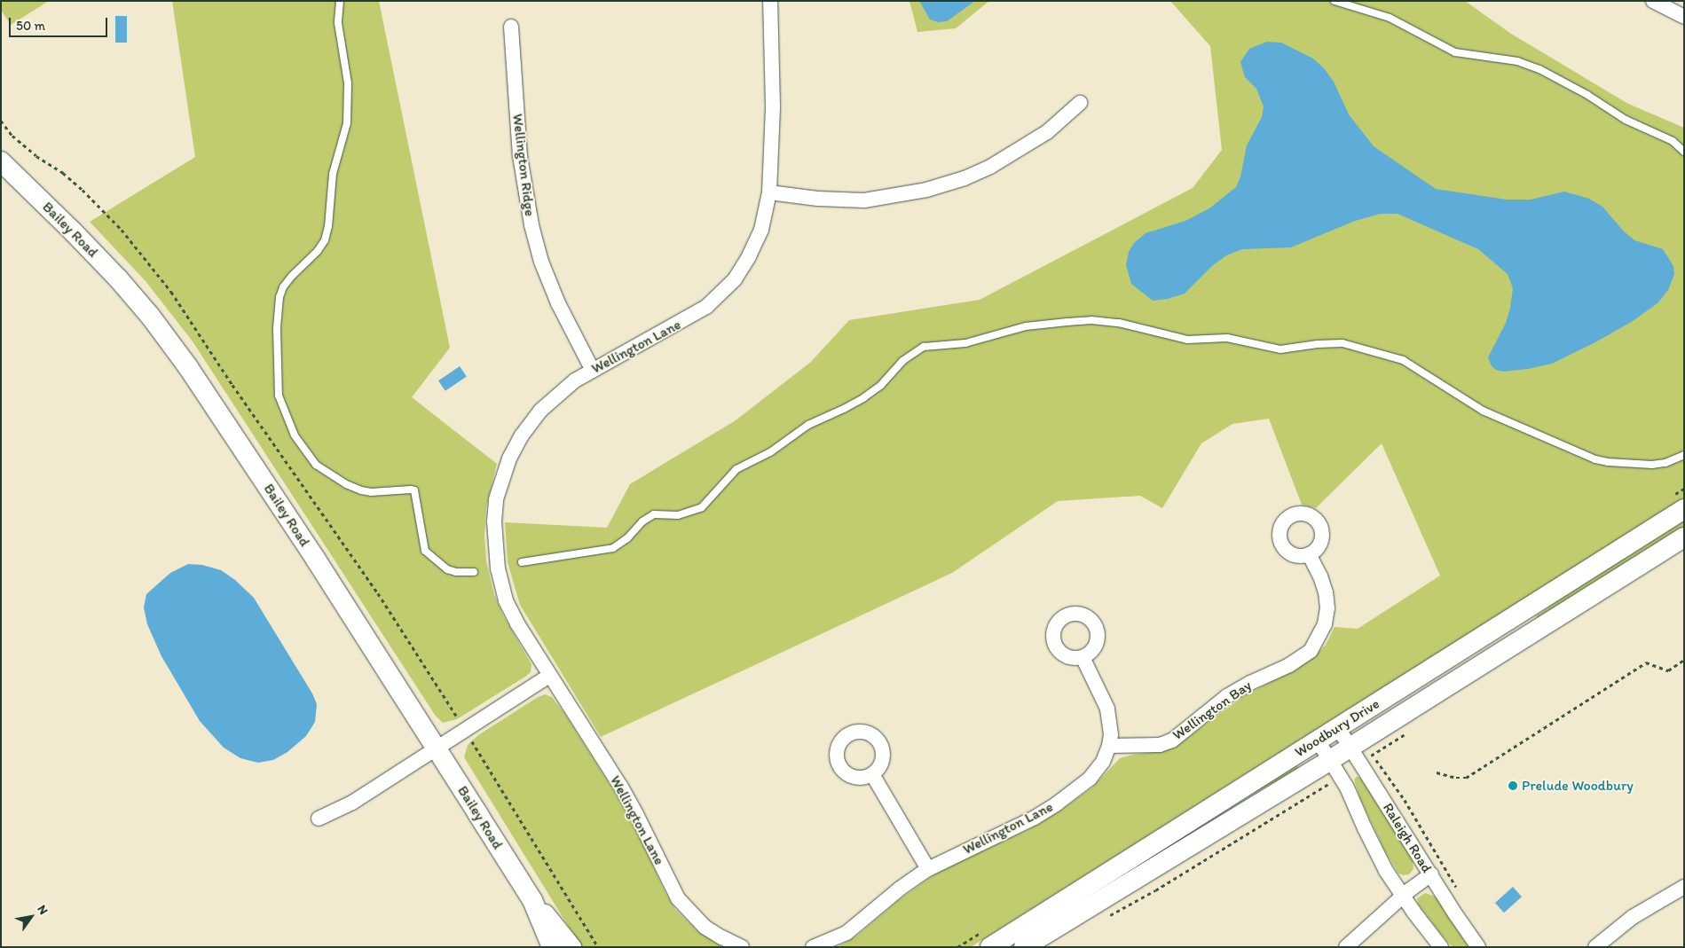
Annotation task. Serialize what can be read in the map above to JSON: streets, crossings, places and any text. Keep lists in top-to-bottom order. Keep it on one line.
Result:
{"streets":{"main road":["Bailey Road","Woodbury Drive"],"street":["Wellington Ridge","Wellington Lane","Wellington Bay","Raleigh Road"]},"crossings":[["Wellington Ridge","Wellington Lane"],["Wellington Lane","Wellington Bay"],["Woodbury Drive","Raleigh Road"]],"places":["Prelude Woodbury"],"scale_bar":"50 m","north":"top right"}
